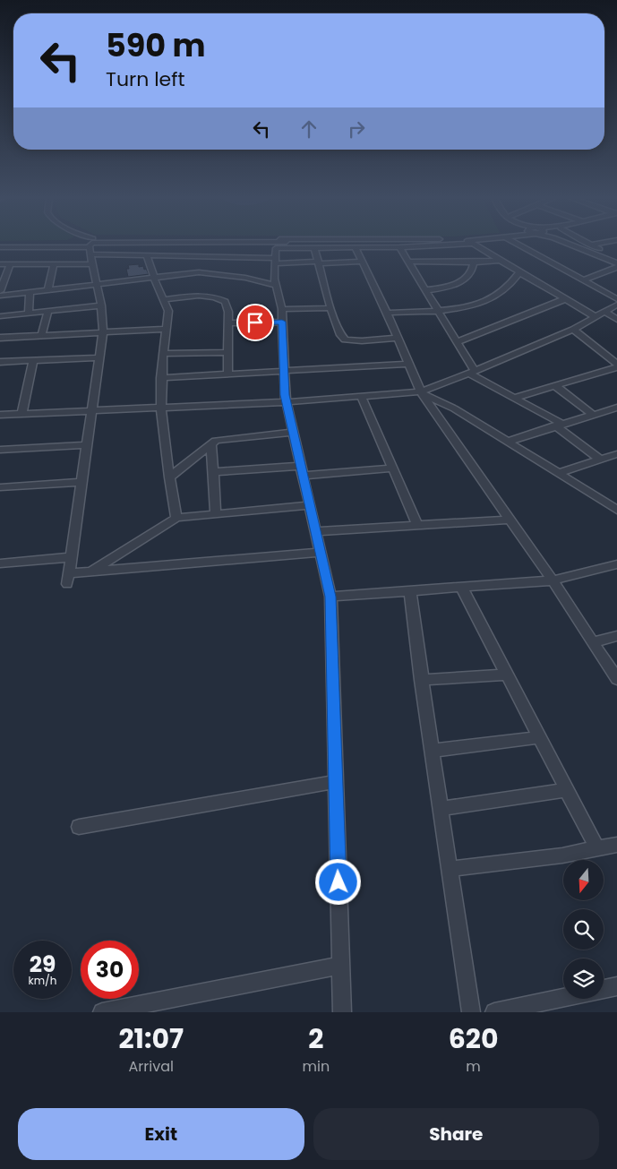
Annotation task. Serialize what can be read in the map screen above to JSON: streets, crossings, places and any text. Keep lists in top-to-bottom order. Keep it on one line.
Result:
{"north":"bottom","page":{"turn":["590 m","Turn left"],"speed":"29 km/h","limit":"30","eta":["21:07","Arrival","2","min","620","m"],"buttons":["Exit","Share"]}}
